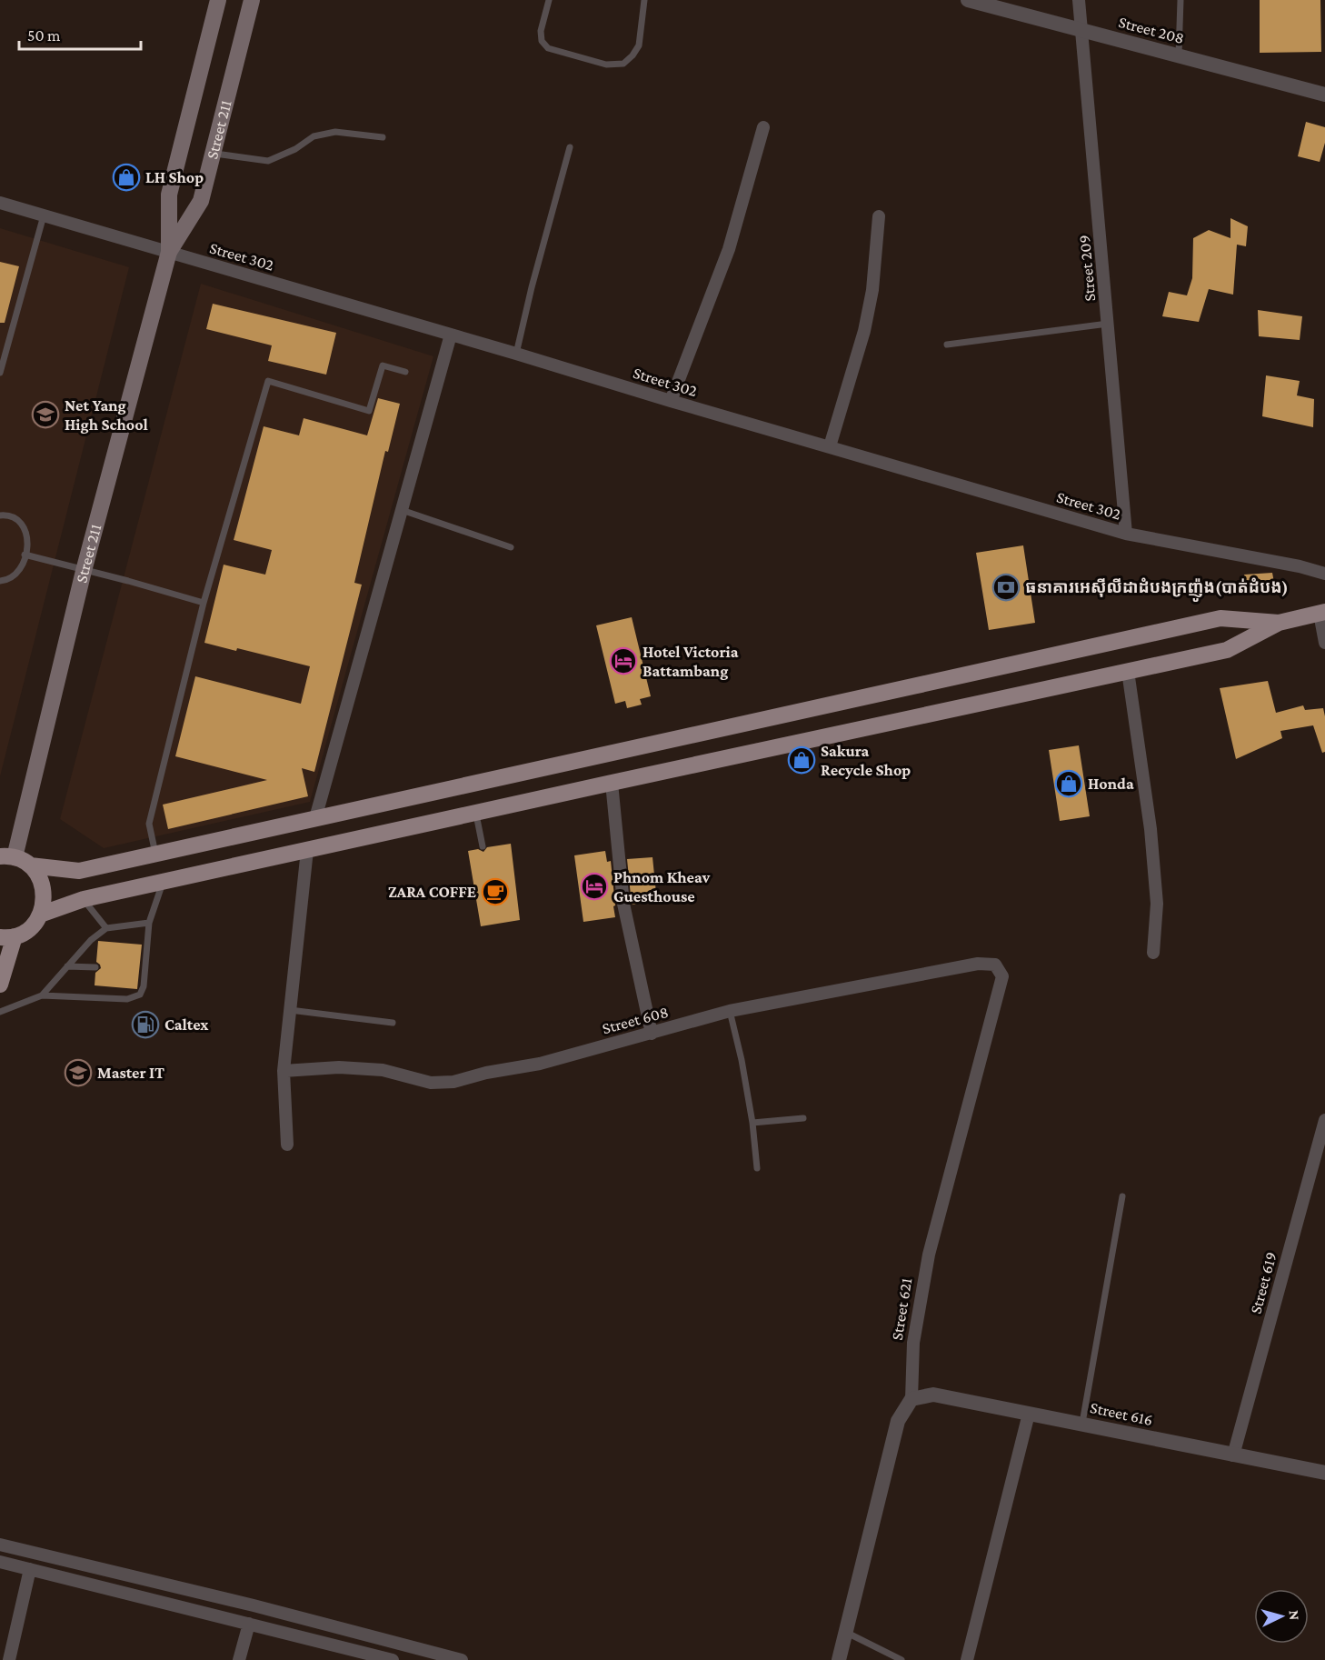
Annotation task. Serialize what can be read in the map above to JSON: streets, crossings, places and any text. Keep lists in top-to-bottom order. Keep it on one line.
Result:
{"streets":{"main road":["Street 211"],"street":["Street 208","Street 302","Street 209","Street 608","Street 619","Street 621","Street 616"]},"crossings":[["Street 208","Street 209"],["Street 211","Street 302"],["Street 302","Street 209"],["Street 608","Street 621"],["Street 619","Street 616"],["Street 621","Street 616"]],"places":{"shop":["LH Shop","Sakura Recycle Shop","Honda"],"school or university":["Net Yang High School","Master IT"],"bank":["ធនាគារអេស៊ីលីដាដំបងក្រញ៉ូង(បាត់ដំបង)"],"hotel":["Hotel Victoria Battambang","Phnom Kheav Guesthouse"],"cafe":["ZARA COFFE"],"fuel station":["Caltex"]},"scale_bar":"50 m","north":"right"}
